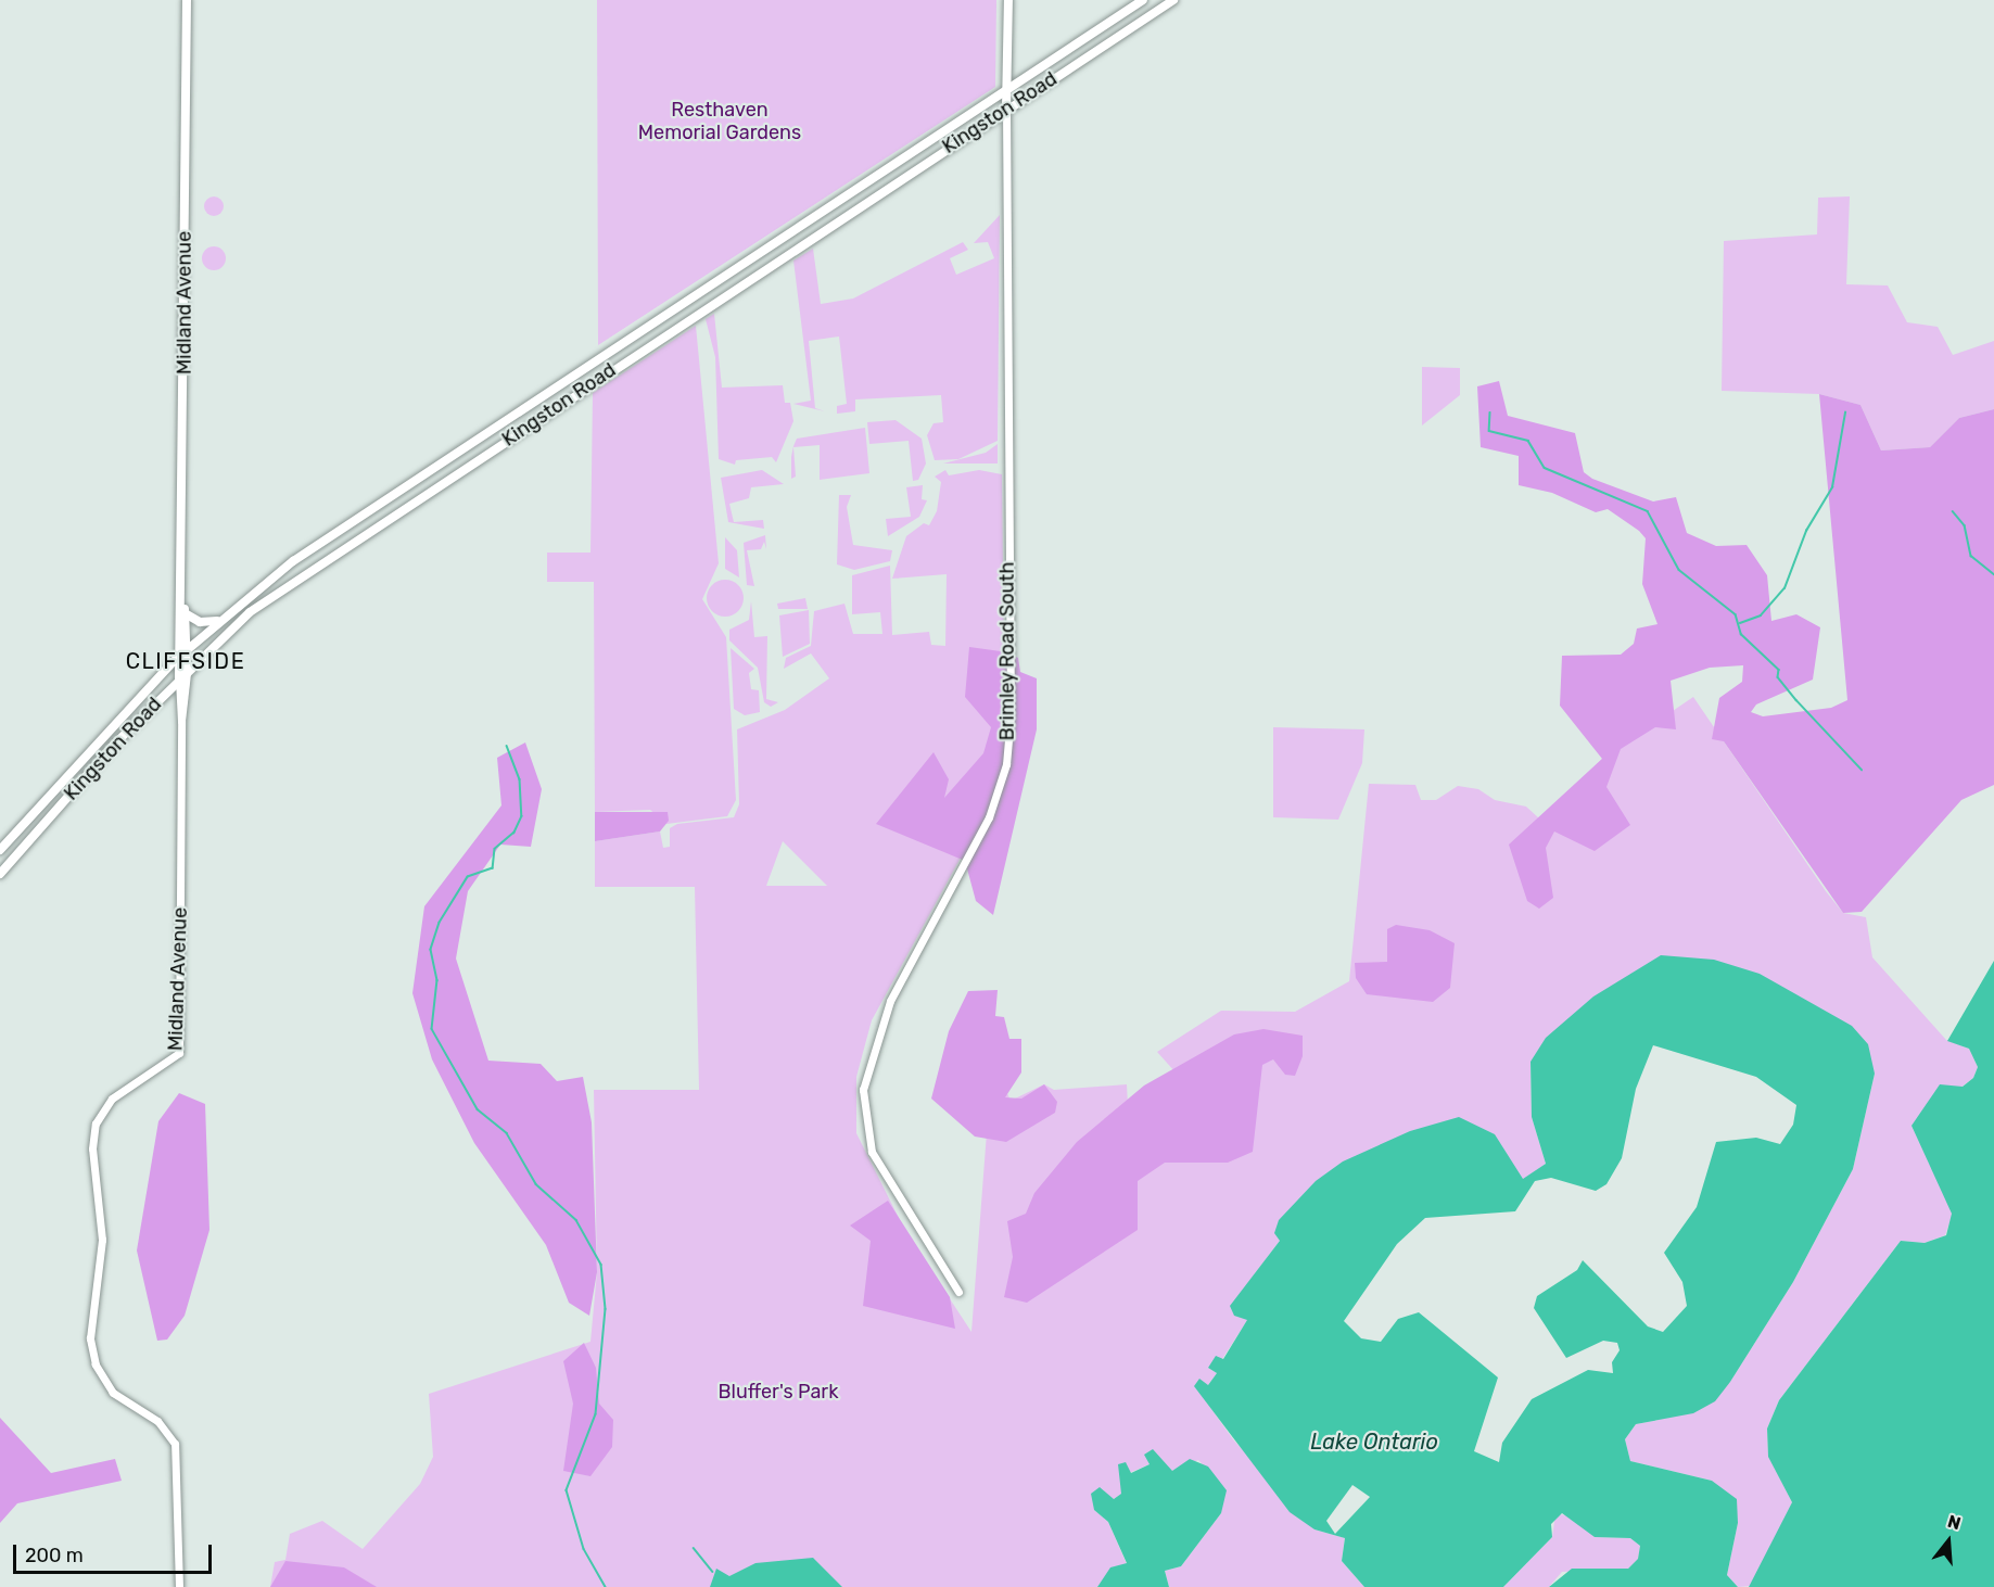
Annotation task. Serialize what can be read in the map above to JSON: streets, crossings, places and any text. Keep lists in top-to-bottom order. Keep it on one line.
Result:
{"streets":{"main road":["Kingston Road","Midland Avenue"],"street":["Brimley Road South"]},"crossings":[["Kingston Road","Midland Avenue"],["Kingston Road","Brimley Road South"]],"districts":["CLIFFSIDE"],"water":["Lake Ontario"],"parks":["Resthaven Memorial Gardens","Bluffer's Park"],"scale_bar":"200 m","north":"top"}
